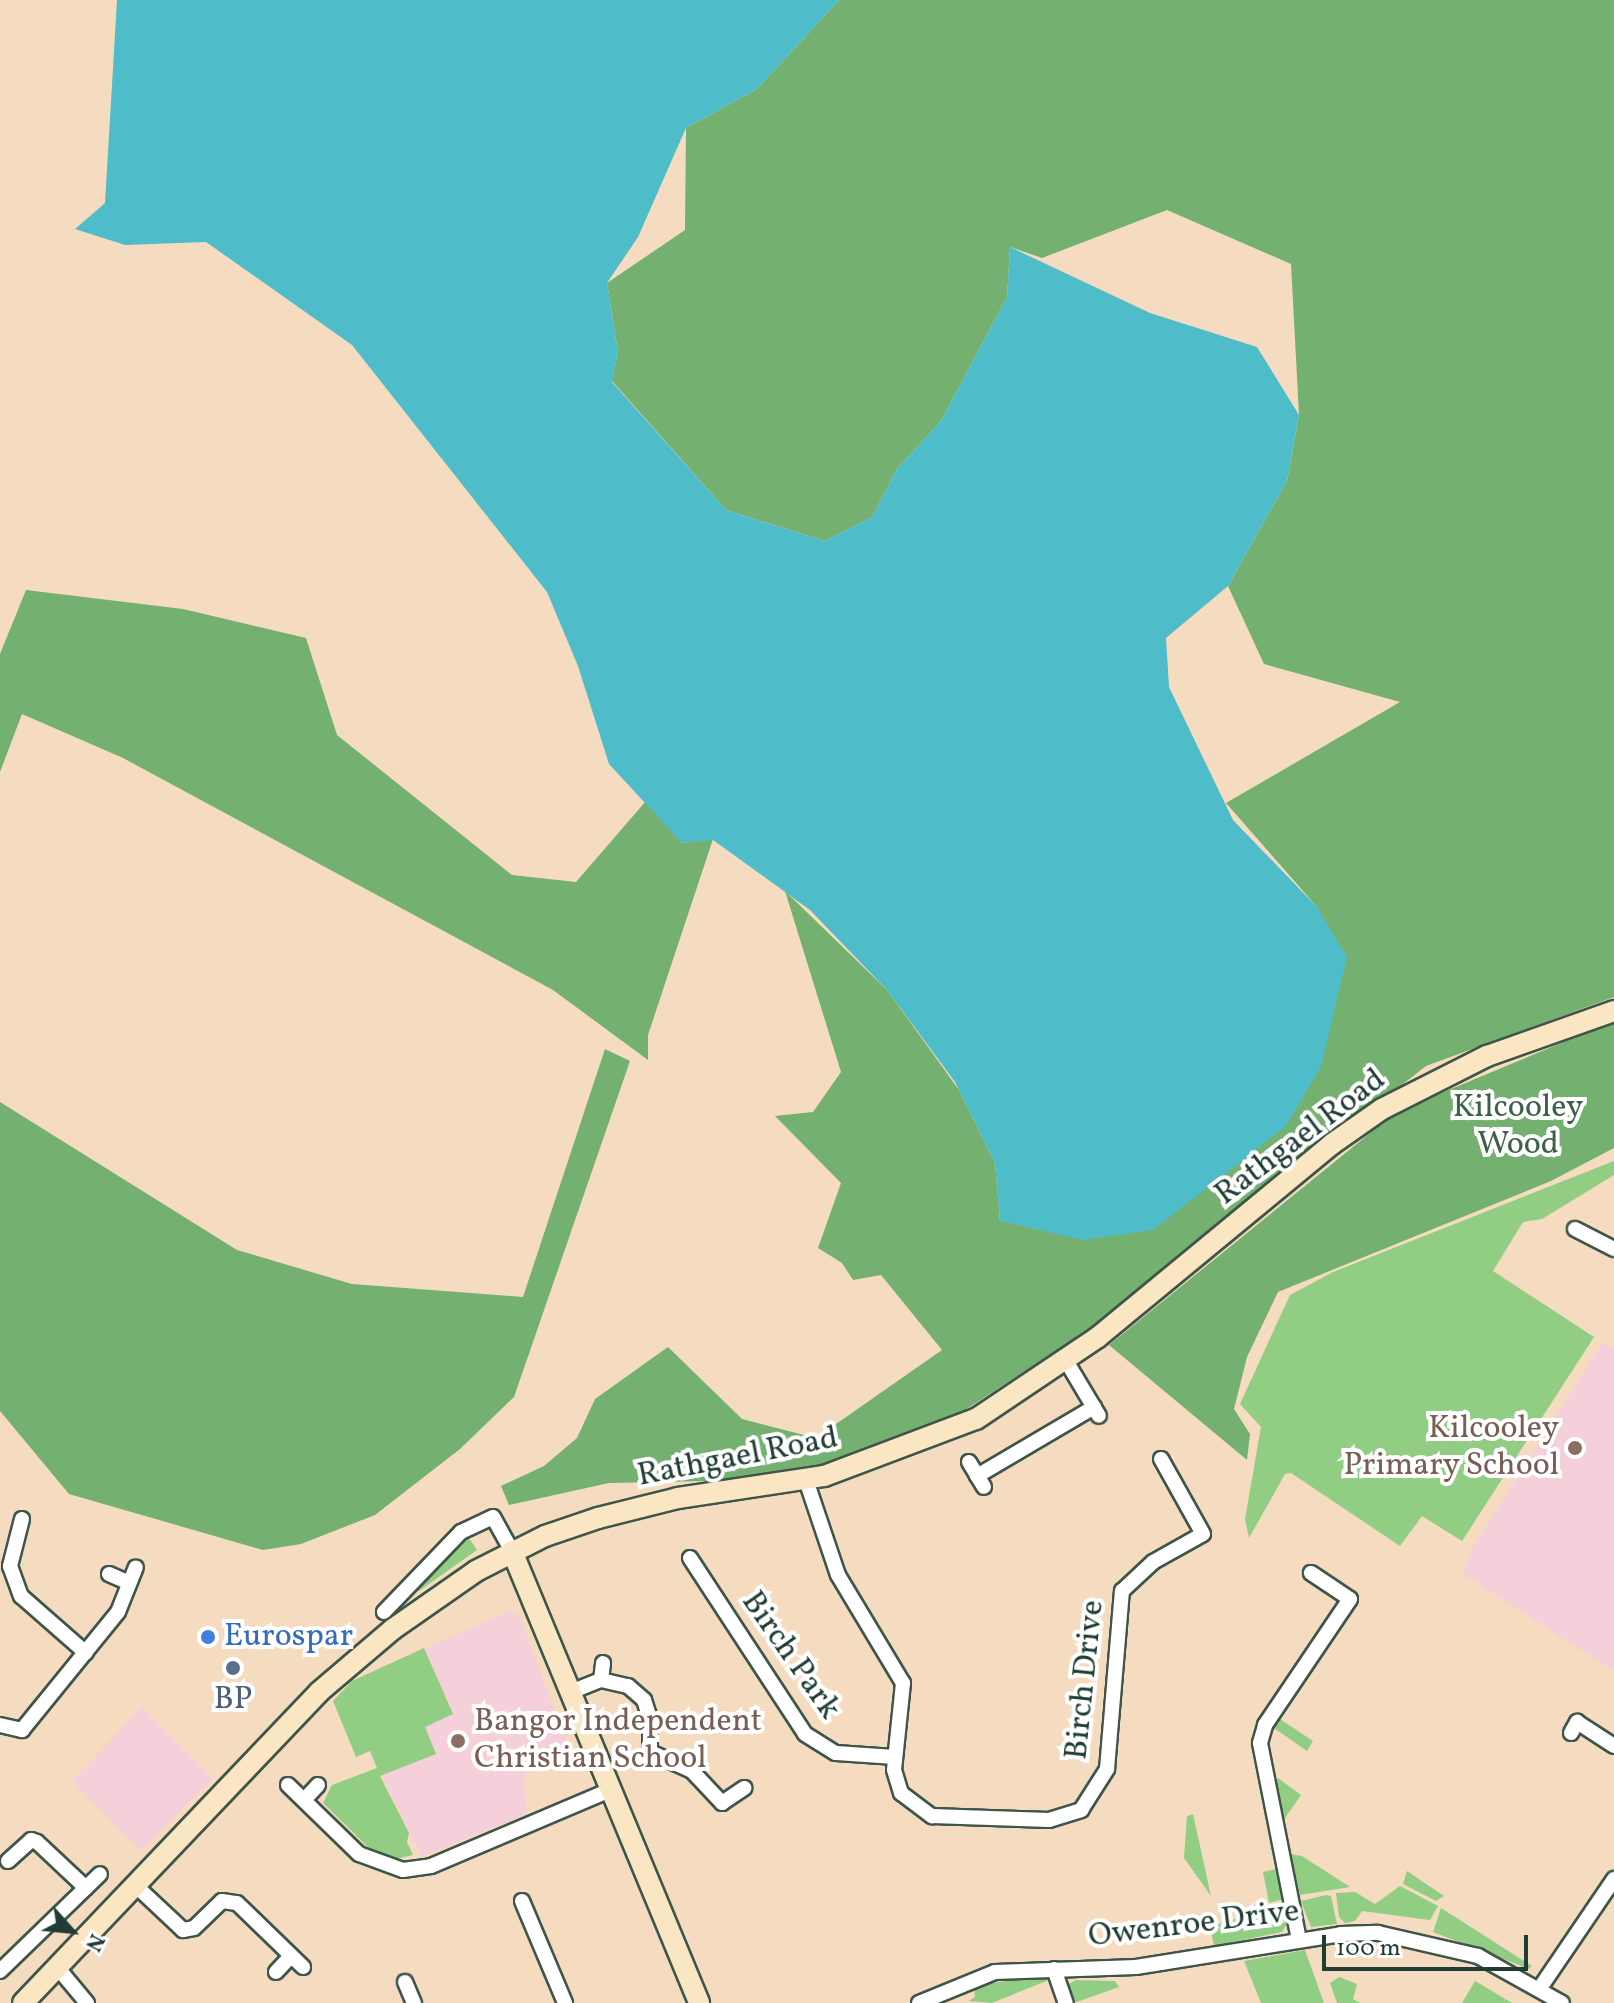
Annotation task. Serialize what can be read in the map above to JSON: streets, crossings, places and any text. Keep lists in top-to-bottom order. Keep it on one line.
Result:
{"streets":{"street":["Rathgael Road","Birch Park","Birch Drive","Owenroe Drive"]},"crossings":[["Rathgael Road","Birch Drive"],["Birch Park","Birch Drive"]],"parks":["Kilcooley Wood"],"places":["Kilcooley Primary School","Eurospar","BP","Bangor Independent Christian School"],"scale_bar":"100 m","north":"bottom right"}
